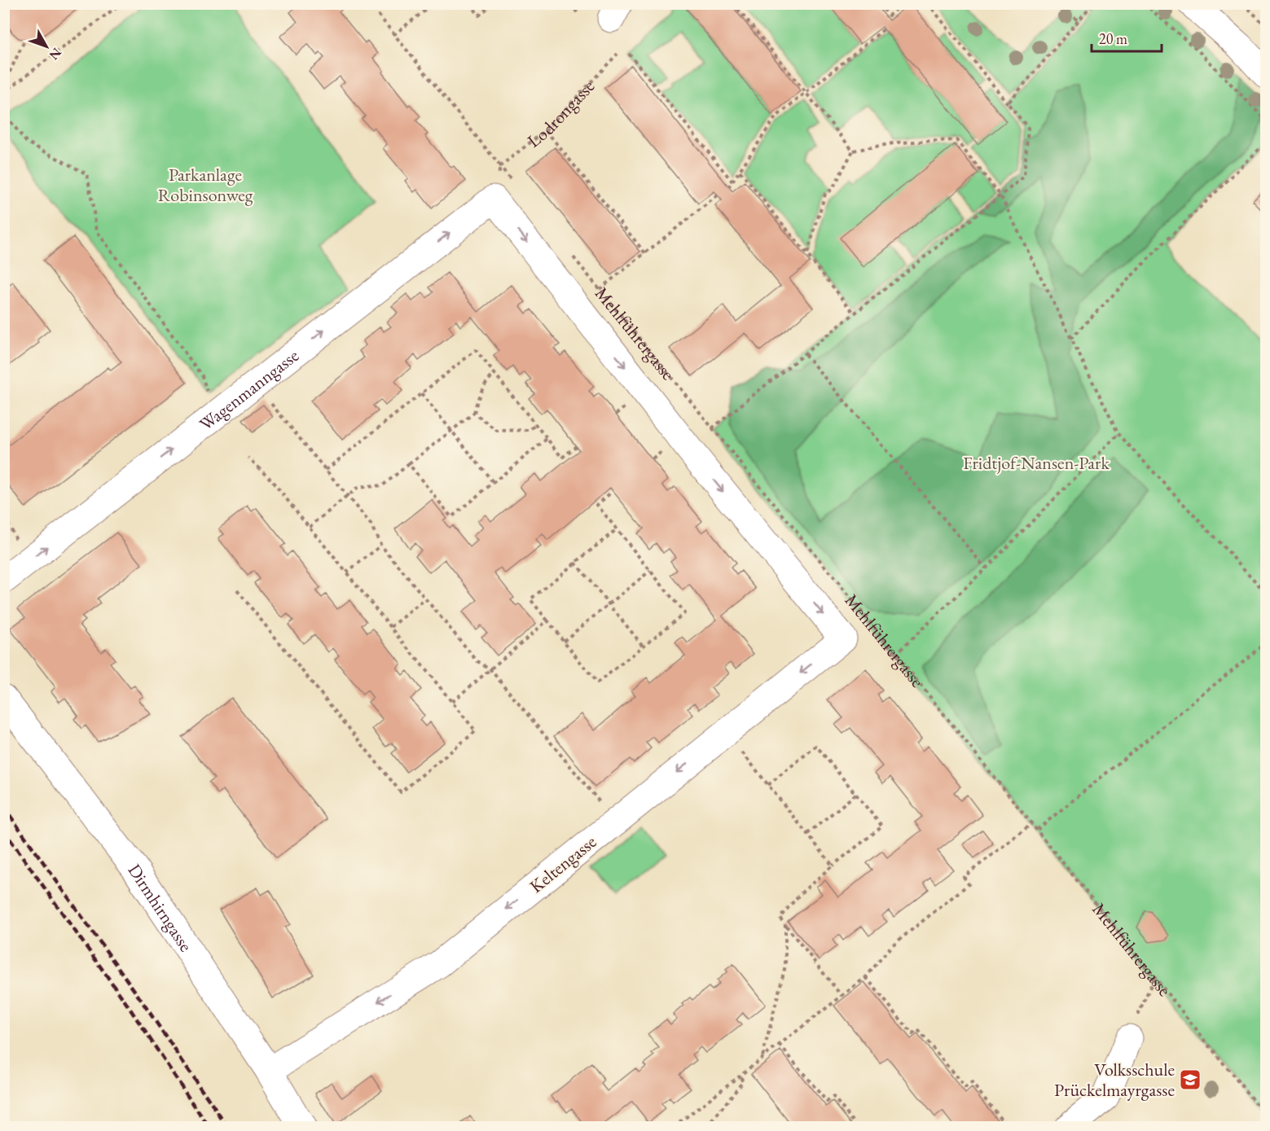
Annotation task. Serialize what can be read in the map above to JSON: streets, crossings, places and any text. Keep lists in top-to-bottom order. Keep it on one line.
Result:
{"streets":{"street":["Mehlführergasse","Wagenmanngasse","Keltengasse","Dirmhirngasse"],"path":["Lodrongasse"]},"crossings":[["Mehlführergasse","Wagenmanngasse"],["Mehlführergasse","Keltengasse"],["Keltengasse","Dirmhirngasse"]],"one_way":["Wagenmanngasse","Keltengasse"],"parks":["Parkanlage Robinsonweg","Fridtjof-Nansen-Park"],"places":{"school or university":["Volksschule Prückelmayrgasse"]},"scale_bar":"20 m","north":"bottom right"}
